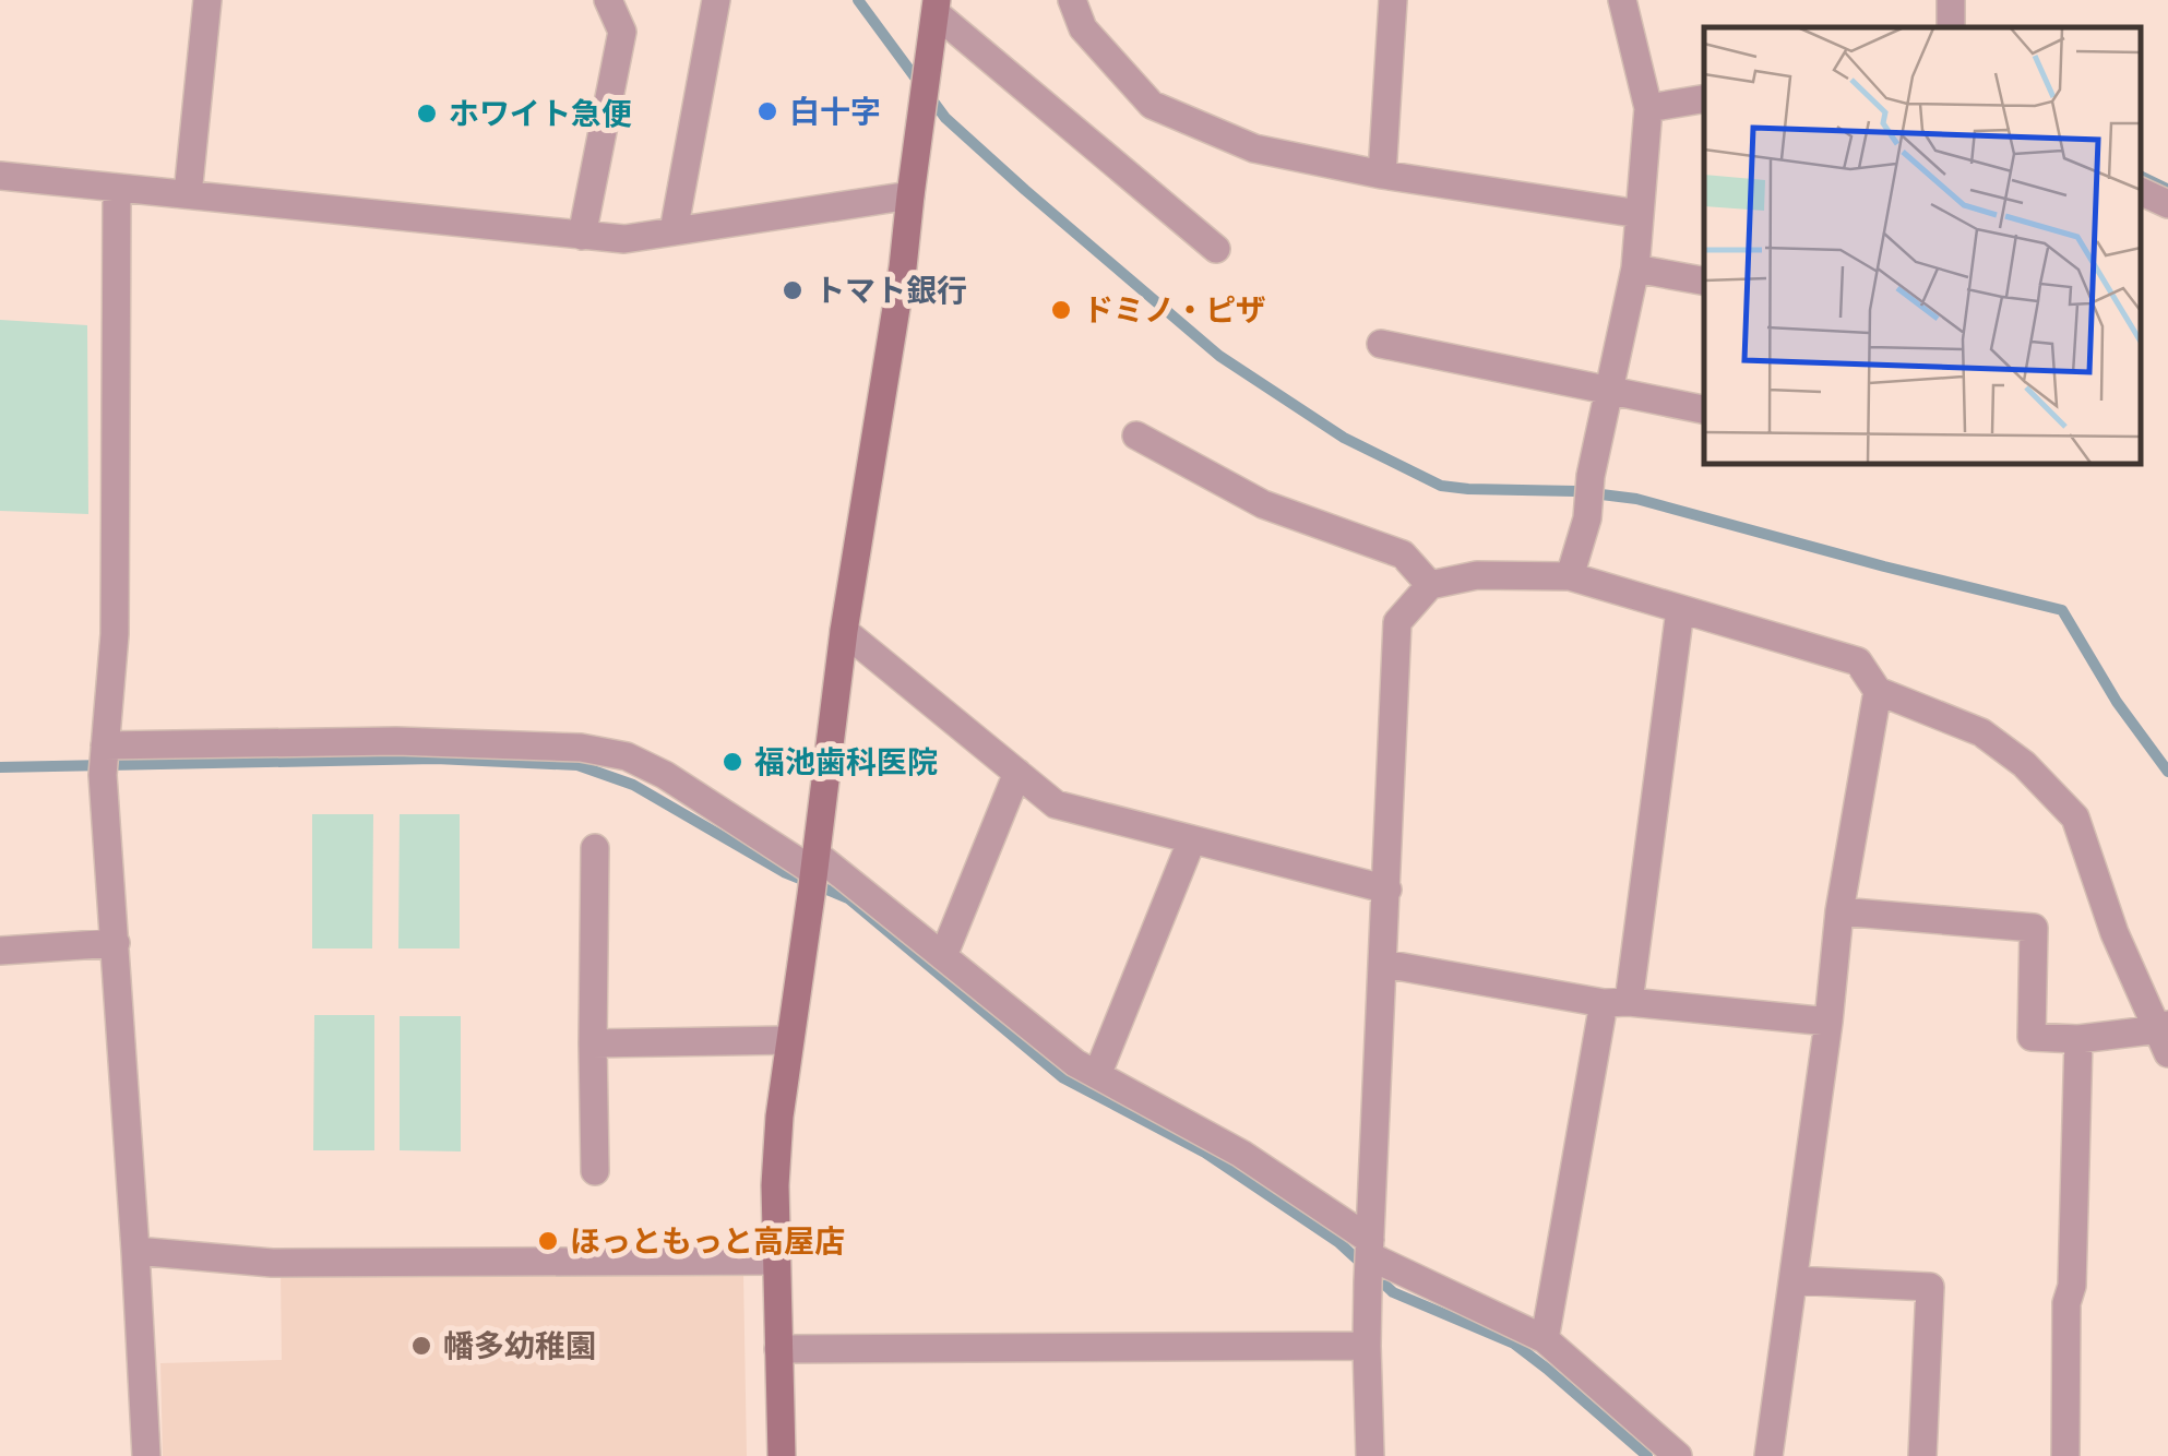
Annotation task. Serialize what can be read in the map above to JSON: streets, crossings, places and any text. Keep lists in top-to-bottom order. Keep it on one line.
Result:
{"places":["白十字","ホワイト急便","トマト銀行","ドミノ・ピザ","福池歯科医院","ほっともっと高屋店","幡多幼稚園"]}
